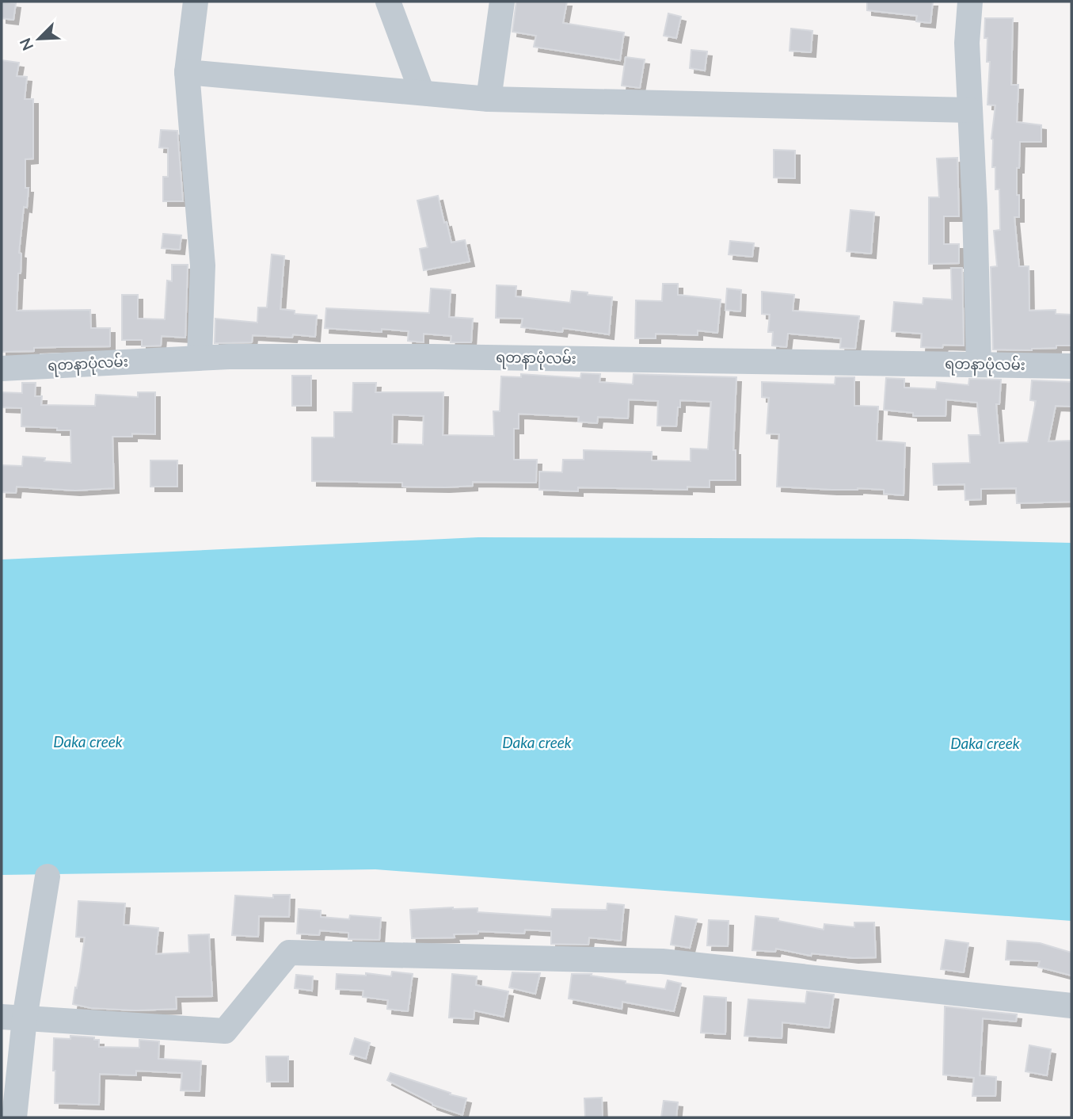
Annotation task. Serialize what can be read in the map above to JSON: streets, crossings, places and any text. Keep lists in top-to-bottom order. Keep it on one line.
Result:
{"streets":{"street":["ရတနာပုံလမ်း"]},"water":["Daka creek"],"north":"bottom left"}
